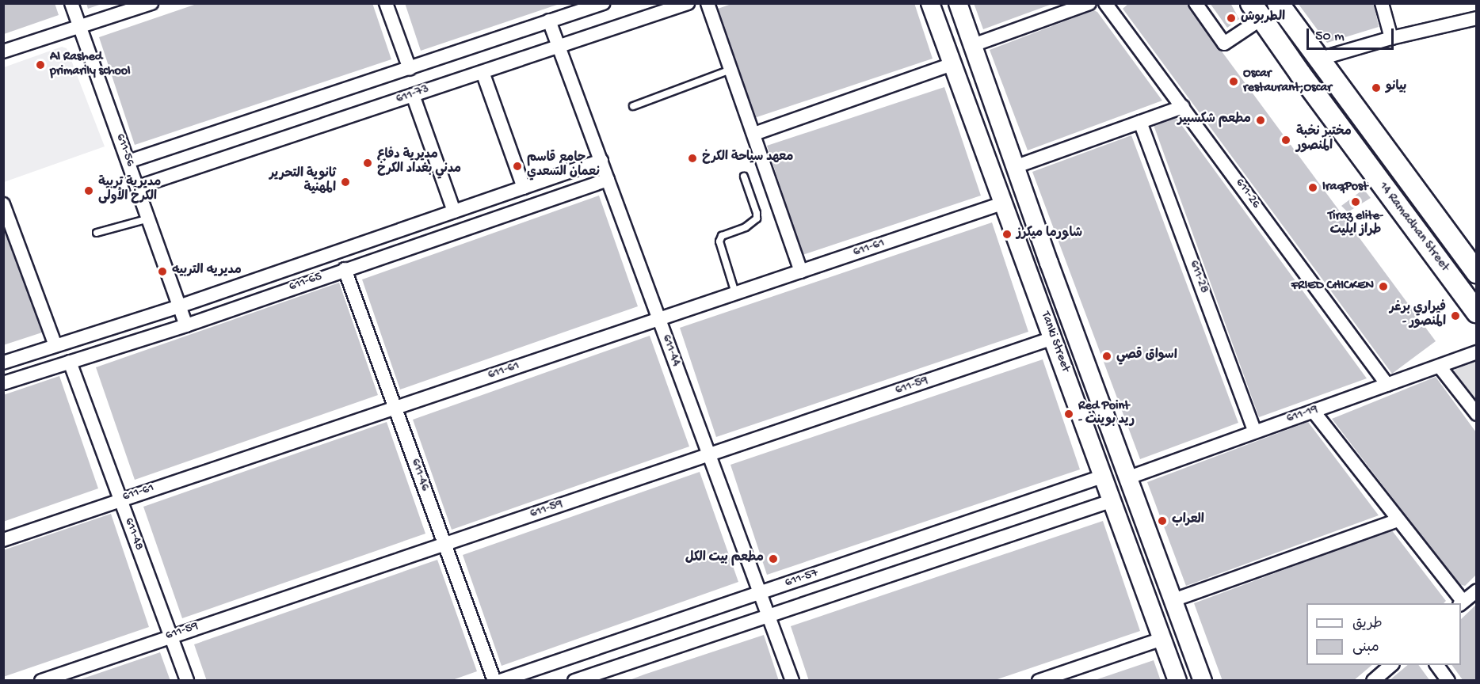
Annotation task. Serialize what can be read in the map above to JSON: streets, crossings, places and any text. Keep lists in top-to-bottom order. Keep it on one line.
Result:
{"streets":{"main road":["14 Ramadhan Street"],"street":["611-73","611-56","611-26","611-61","611-28","611-65","Tanki Street","611-44","611-59","611-19","611-46","611-48","611-57"]},"crossings":[["611-73","611-56"],["611-73","611-44"],["611-56","611-65"],["611-26","611-19"],["611-61","Tanki Street"],["611-61","611-44"],["611-61","611-46"],["611-61","611-48"],["611-28","611-19"],["611-65","611-44"],["611-65","611-46"],["611-65","611-48"],["Tanki Street","611-59"],["Tanki Street","611-19"],["Tanki Street","611-57"],["611-44","611-59"],["611-44","611-57"],["611-59","611-46"],["611-59","611-48"]],"places":["الطربوش","Al Rashed primarily school","Oscar restaurant;Oscar","بيانو","مطعم شكسبير","مختبر نخبة المنصور","معهد سياحة الكرخ","مديرية دفاع مدني بغداد الكرخ","جامع قاسم نعمان السعدي","ثانوية التحرير المهنية","IraqPost","مديرية تربية الكرخ الأولى","Tiraz elite- طراز ايليت","شاورما ميكرز","مديريه التربيه","FRIED CHICKEN","فيراري برغر - المنصور","اسواق قصي","Red Point - ريد بوينت","العراب","مطعم بيت الكل"],"legend":["طريق","مبنى"],"scale_bar":"50 m"}
